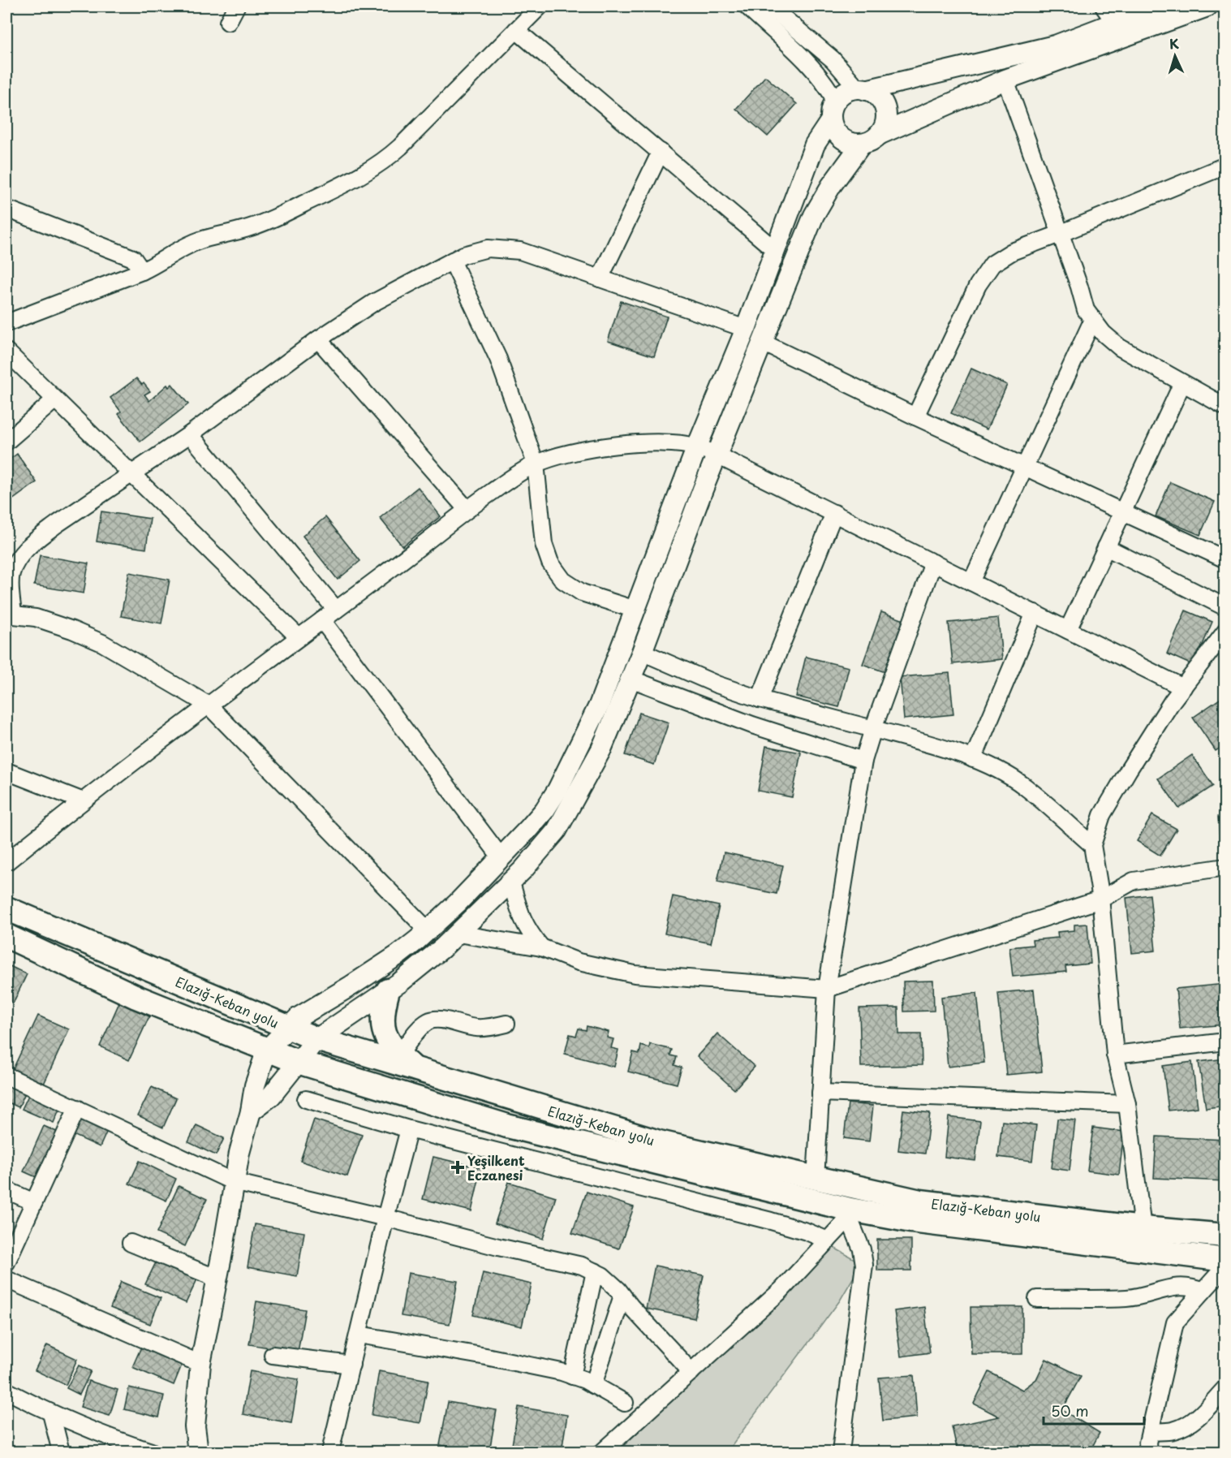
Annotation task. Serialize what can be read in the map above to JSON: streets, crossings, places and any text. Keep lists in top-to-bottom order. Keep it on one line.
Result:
{"streets":{"highway":["Elazığ-Keban yolu"]},"places":{"health":["Yeşilkent Eczanesi"]},"scale_bar":"50 m","north":"top"}
